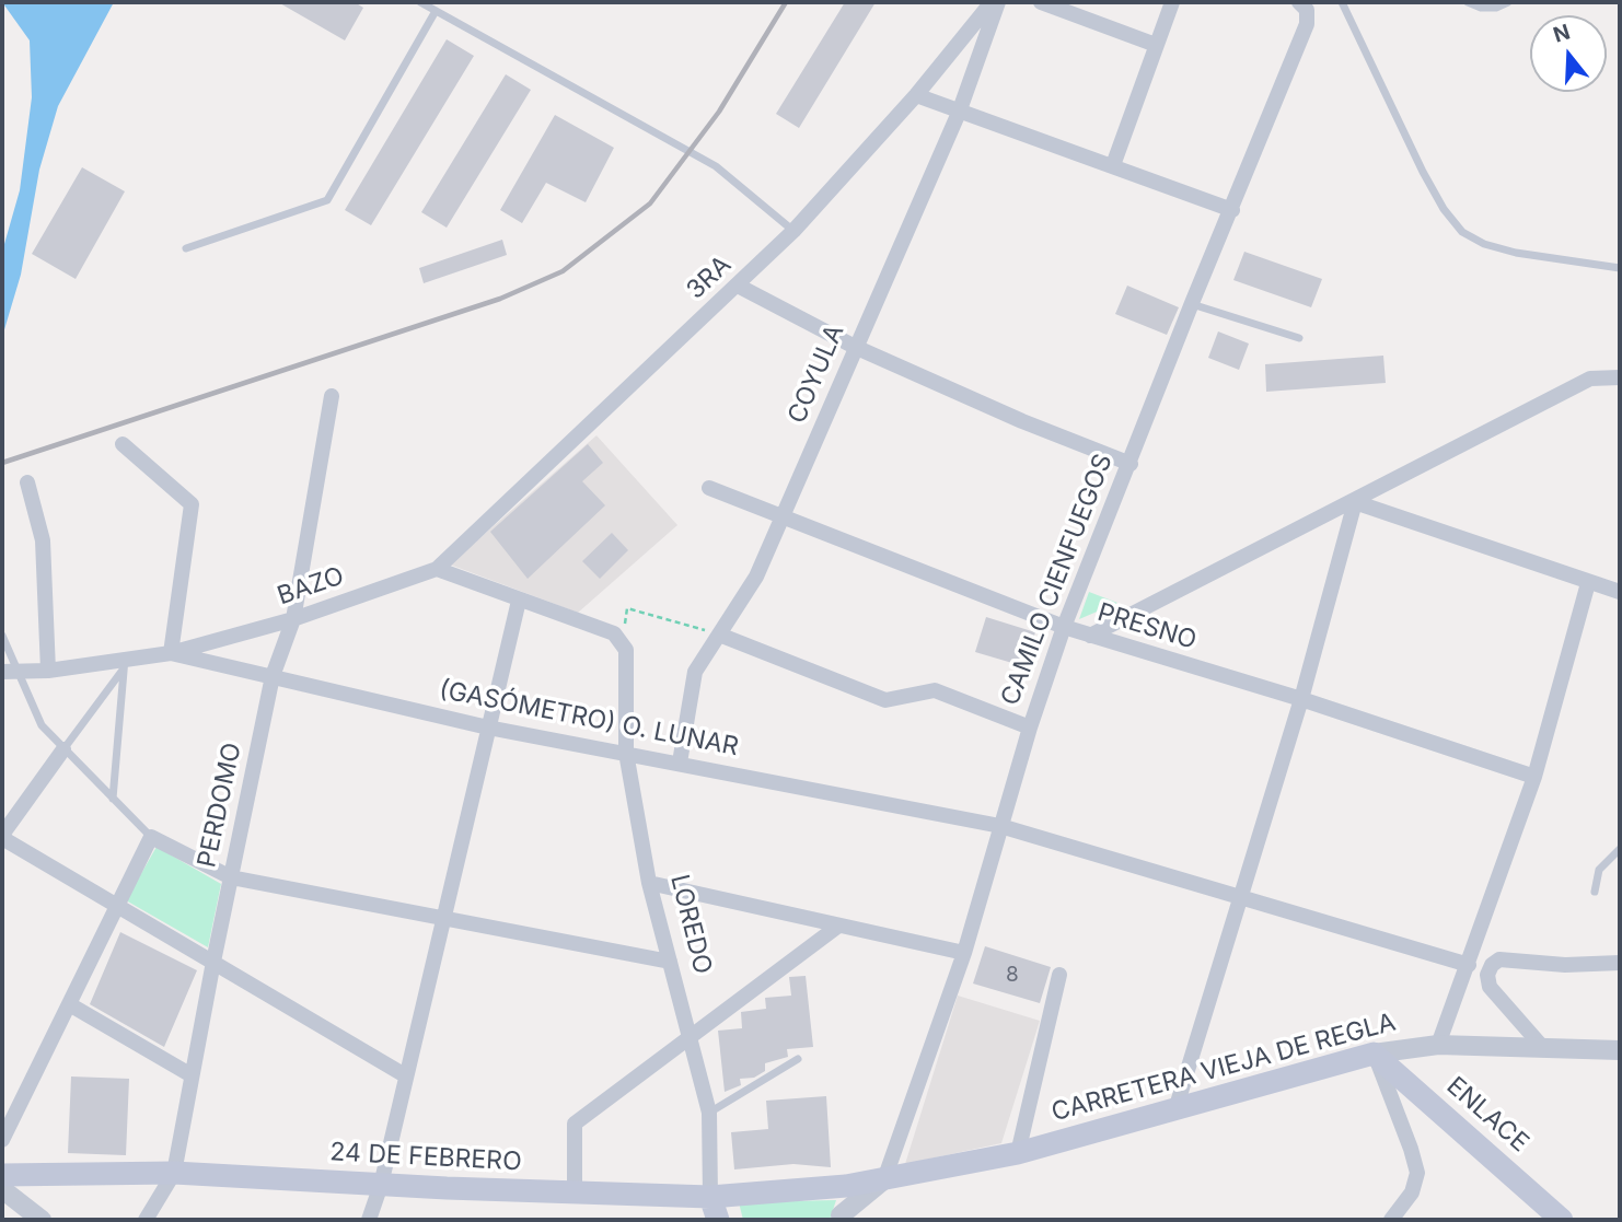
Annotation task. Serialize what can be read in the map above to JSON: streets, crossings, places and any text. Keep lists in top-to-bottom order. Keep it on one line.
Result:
{"streets":{"main road":["LOREDO","CARRETERA VIEJA DE REGLA","ENLACE","24 DE FEBRERO"],"street":["3RA","COYULA","CAMILO CIENFUEGOS","BAZO","PRESNO","(GASÓMETRO) O. LUNAR","PERDOMO"]},"crossings":[["3RA","BAZO"],["COYULA","PRESNO"],["COYULA","(GASÓMETRO) O. LUNAR"],["CAMILO CIENFUEGOS","PRESNO"],["CAMILO CIENFUEGOS","(GASÓMETRO) O. LUNAR"],["CAMILO CIENFUEGOS","CARRETERA VIEJA DE REGLA"],["BAZO","(GASÓMETRO) O. LUNAR"],["BAZO","PERDOMO"],["(GASÓMETRO) O. LUNAR","PERDOMO"],["(GASÓMETRO) O. LUNAR","LOREDO"],["PERDOMO","24 DE FEBRERO"],["LOREDO","24 DE FEBRERO"],["CARRETERA VIEJA DE REGLA","ENLACE"],["CARRETERA VIEJA DE REGLA","24 DE FEBRERO"]],"house_numbers":["8"],"north":"top"}
